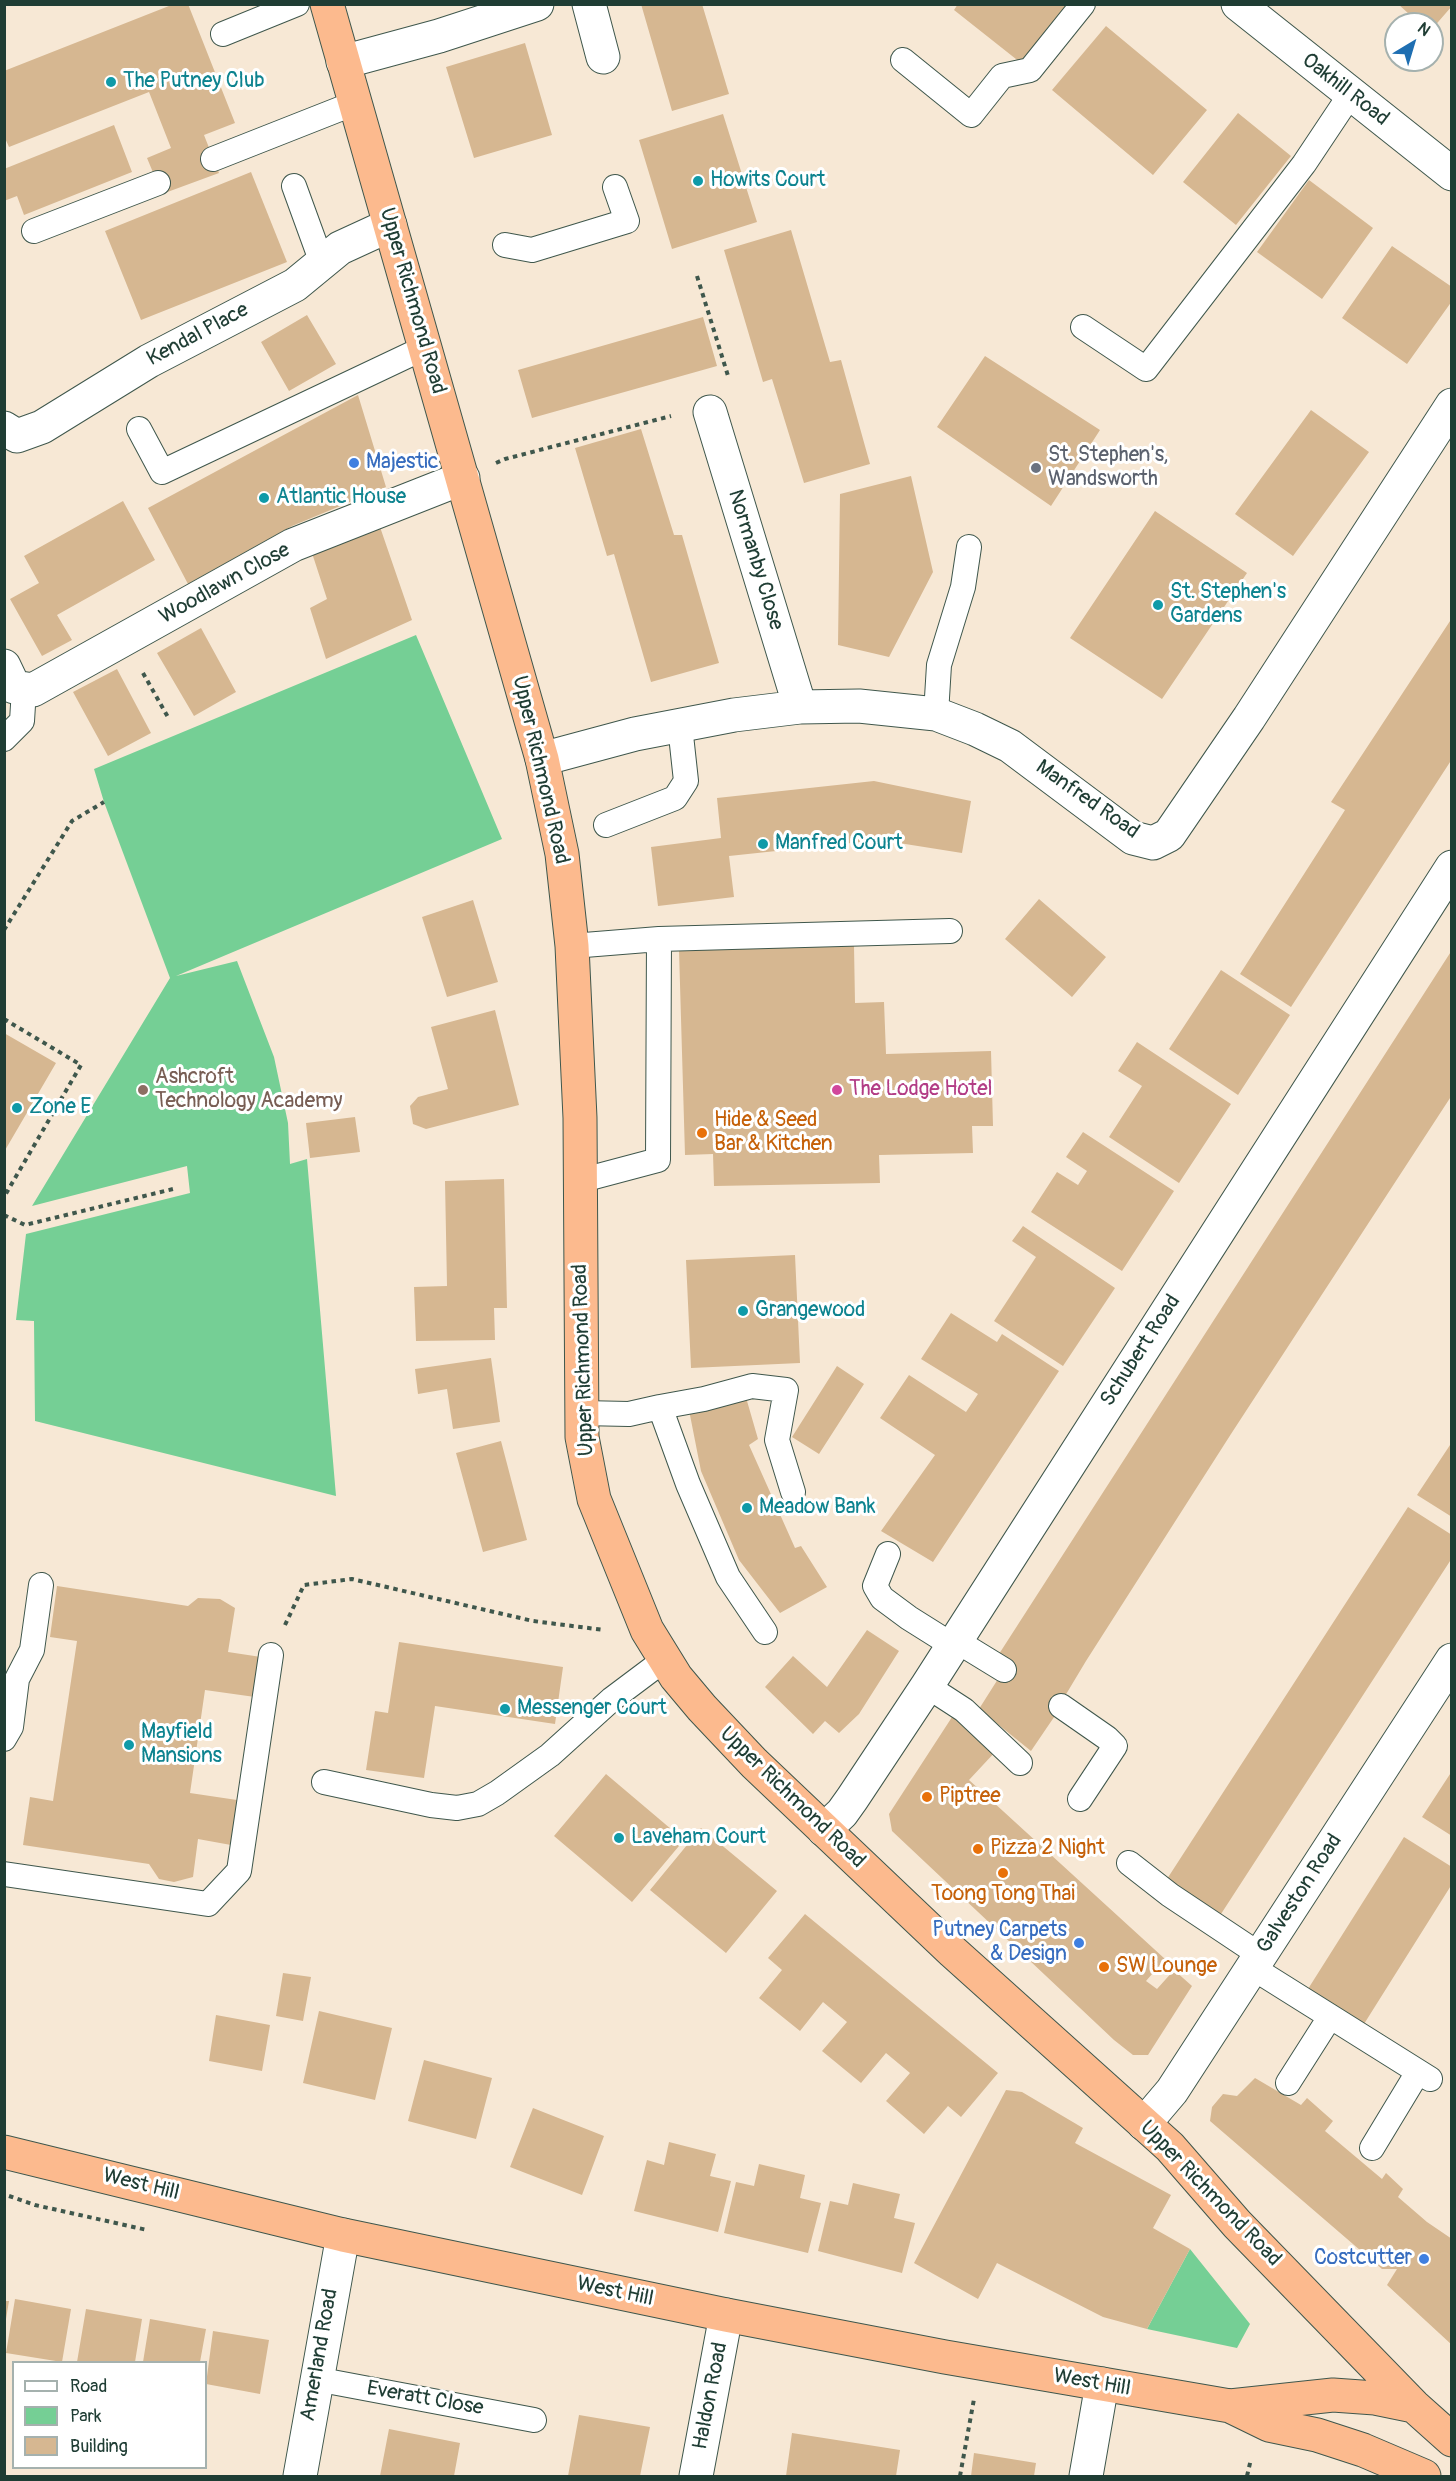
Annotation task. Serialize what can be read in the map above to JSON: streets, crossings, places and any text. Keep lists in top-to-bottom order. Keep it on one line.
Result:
{"streets":{"highway":["Upper Richmond Road","West Hill"],"street":["Oakhill Road","Kendal Place","Normanby Close","Woodlawn Close","Manfred Road","Schubert Road","Galveston Road","Amerland Road","Haldon Road"],"lane":["Everatt Close"]},"crossings":[["Upper Richmond Road","Kendal Place"],["Upper Richmond Road","Woodlawn Close"],["Upper Richmond Road","Manfred Road"],["Upper Richmond Road","Schubert Road"],["Upper Richmond Road","Galveston Road"],["Upper Richmond Road","West Hill"],["Normanby Close","Manfred Road"],["West Hill","Amerland Road"],["West Hill","Haldon Road"],["Amerland Road","Everatt Close"]],"places":["The Putney Club","Howits Court","Majestic","St. Stephen's, Wandsworth","Atlantic House","St. Stephen's Gardens","Manfred Court","Ashcroft Technology Academy","The Lodge Hotel","Zone E","Hide & Seed Bar & Kitchen","Grangewood","Meadow Bank","Messenger Court","Mayfield Mansions","Piptree","Laveham Court","Pizza 2 Night","Toong Tong Thai","Putney Carpets & Design","SW Lounge","Costcutter"],"legend":["Road","Park","Building"],"north":"top right"}
